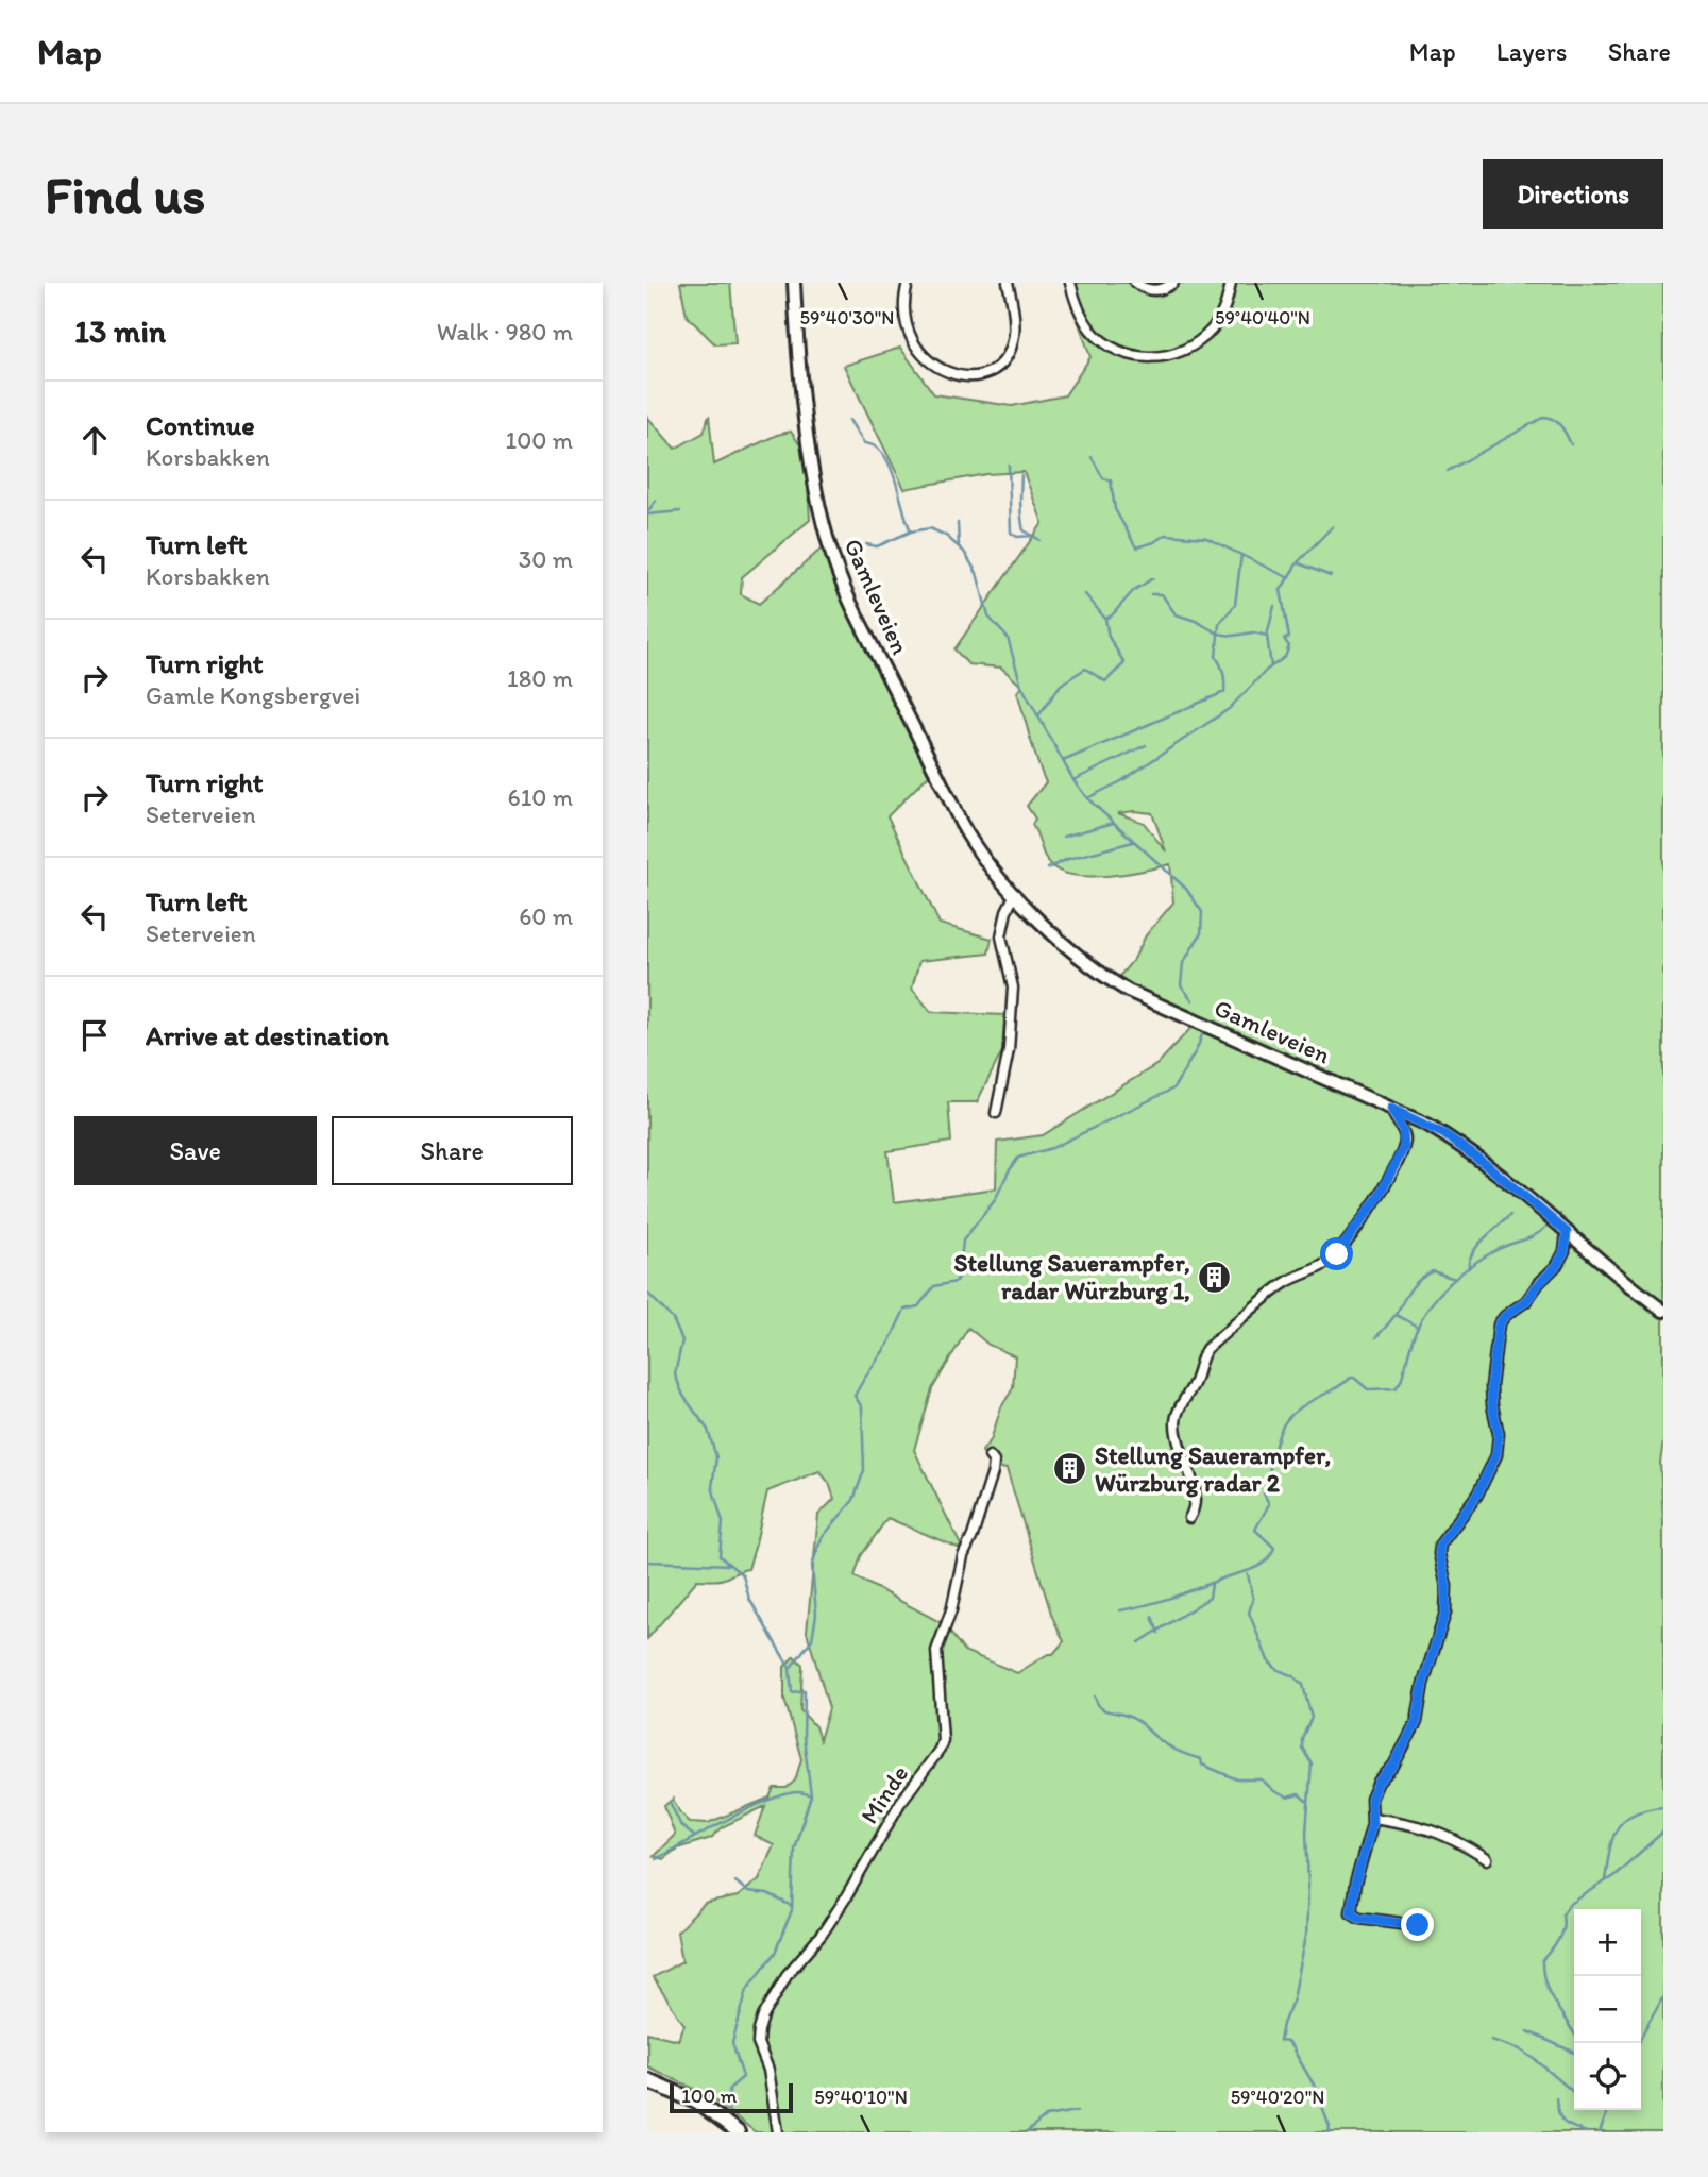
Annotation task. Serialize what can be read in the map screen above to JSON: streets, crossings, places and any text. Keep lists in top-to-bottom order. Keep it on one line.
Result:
{"streets":{"main road":["Gamleveien"],"street":["Minde"]},"places":{"building":["Stellung Sauerampfer, radar Würzburg 1,","Stellung Sauerampfer, Würzburg radar 2"]},"scale_bar":"100 m","page":{"header":"Map","nav":["Map","Layers","Share"],"buttons":["Directions",["Save","Share"]],"title":"Find us","heading":["13 min","Walk · 980 m"],"list":[["Continue","Korsbakken","100 m"],["Turn left","Korsbakken","30 m"],["Turn right","Gamle Kongsbergvei","180 m"],["Turn right","Seterveien","610 m"],["Turn left","Seterveien","60 m"],"Arrive at destination"],"map_buttons":["+","−"],"scale":"100 m"},"coordinates":["59°40'30\"N","59°40'40\"N","59°40'10\"N","59°40'20\"N"]}
